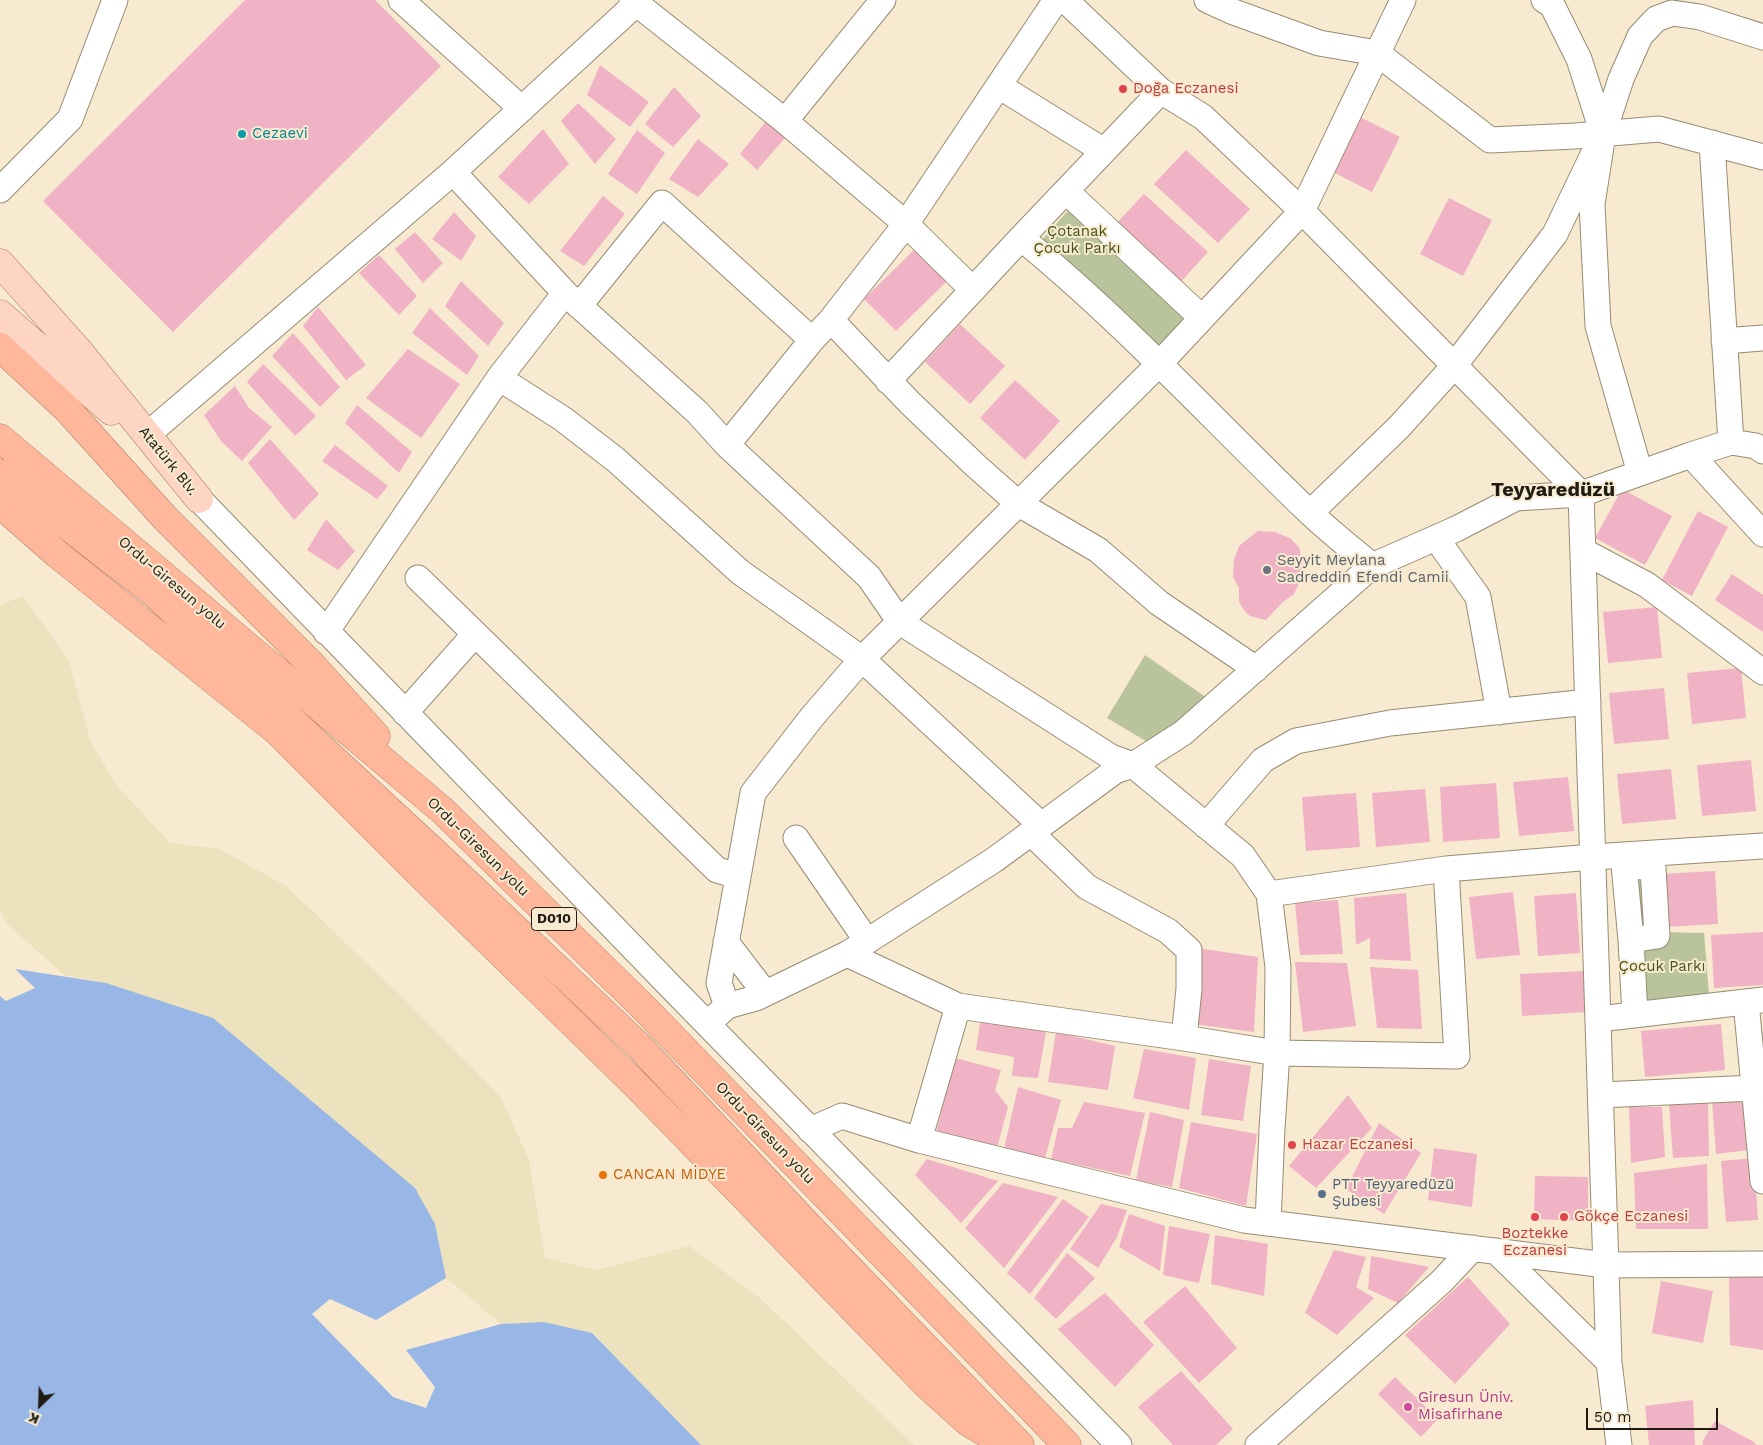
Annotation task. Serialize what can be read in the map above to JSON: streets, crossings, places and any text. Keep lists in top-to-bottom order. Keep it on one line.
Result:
{"streets":{"highway":["Ordu-Giresun yolu","D010"],"main road":["Atatürk Blv."]},"districts":["Teyyaredüzü"],"parks":["Çotanak Çocuk Parkı","Çocuk Parkı"],"places":["Doğa Eczanesi","Cezaevi","Seyyit Mevlana Sadreddin Efendi Camii","Hazar Eczanesi","CANCAN MİDYE","PTT Teyyaredüzü Şubesi","Boztekke Eczanesi","Gökçe Eczanesi","Giresun Üniv. Misafirhane"],"scale_bar":"50 m","north":"bottom left"}
